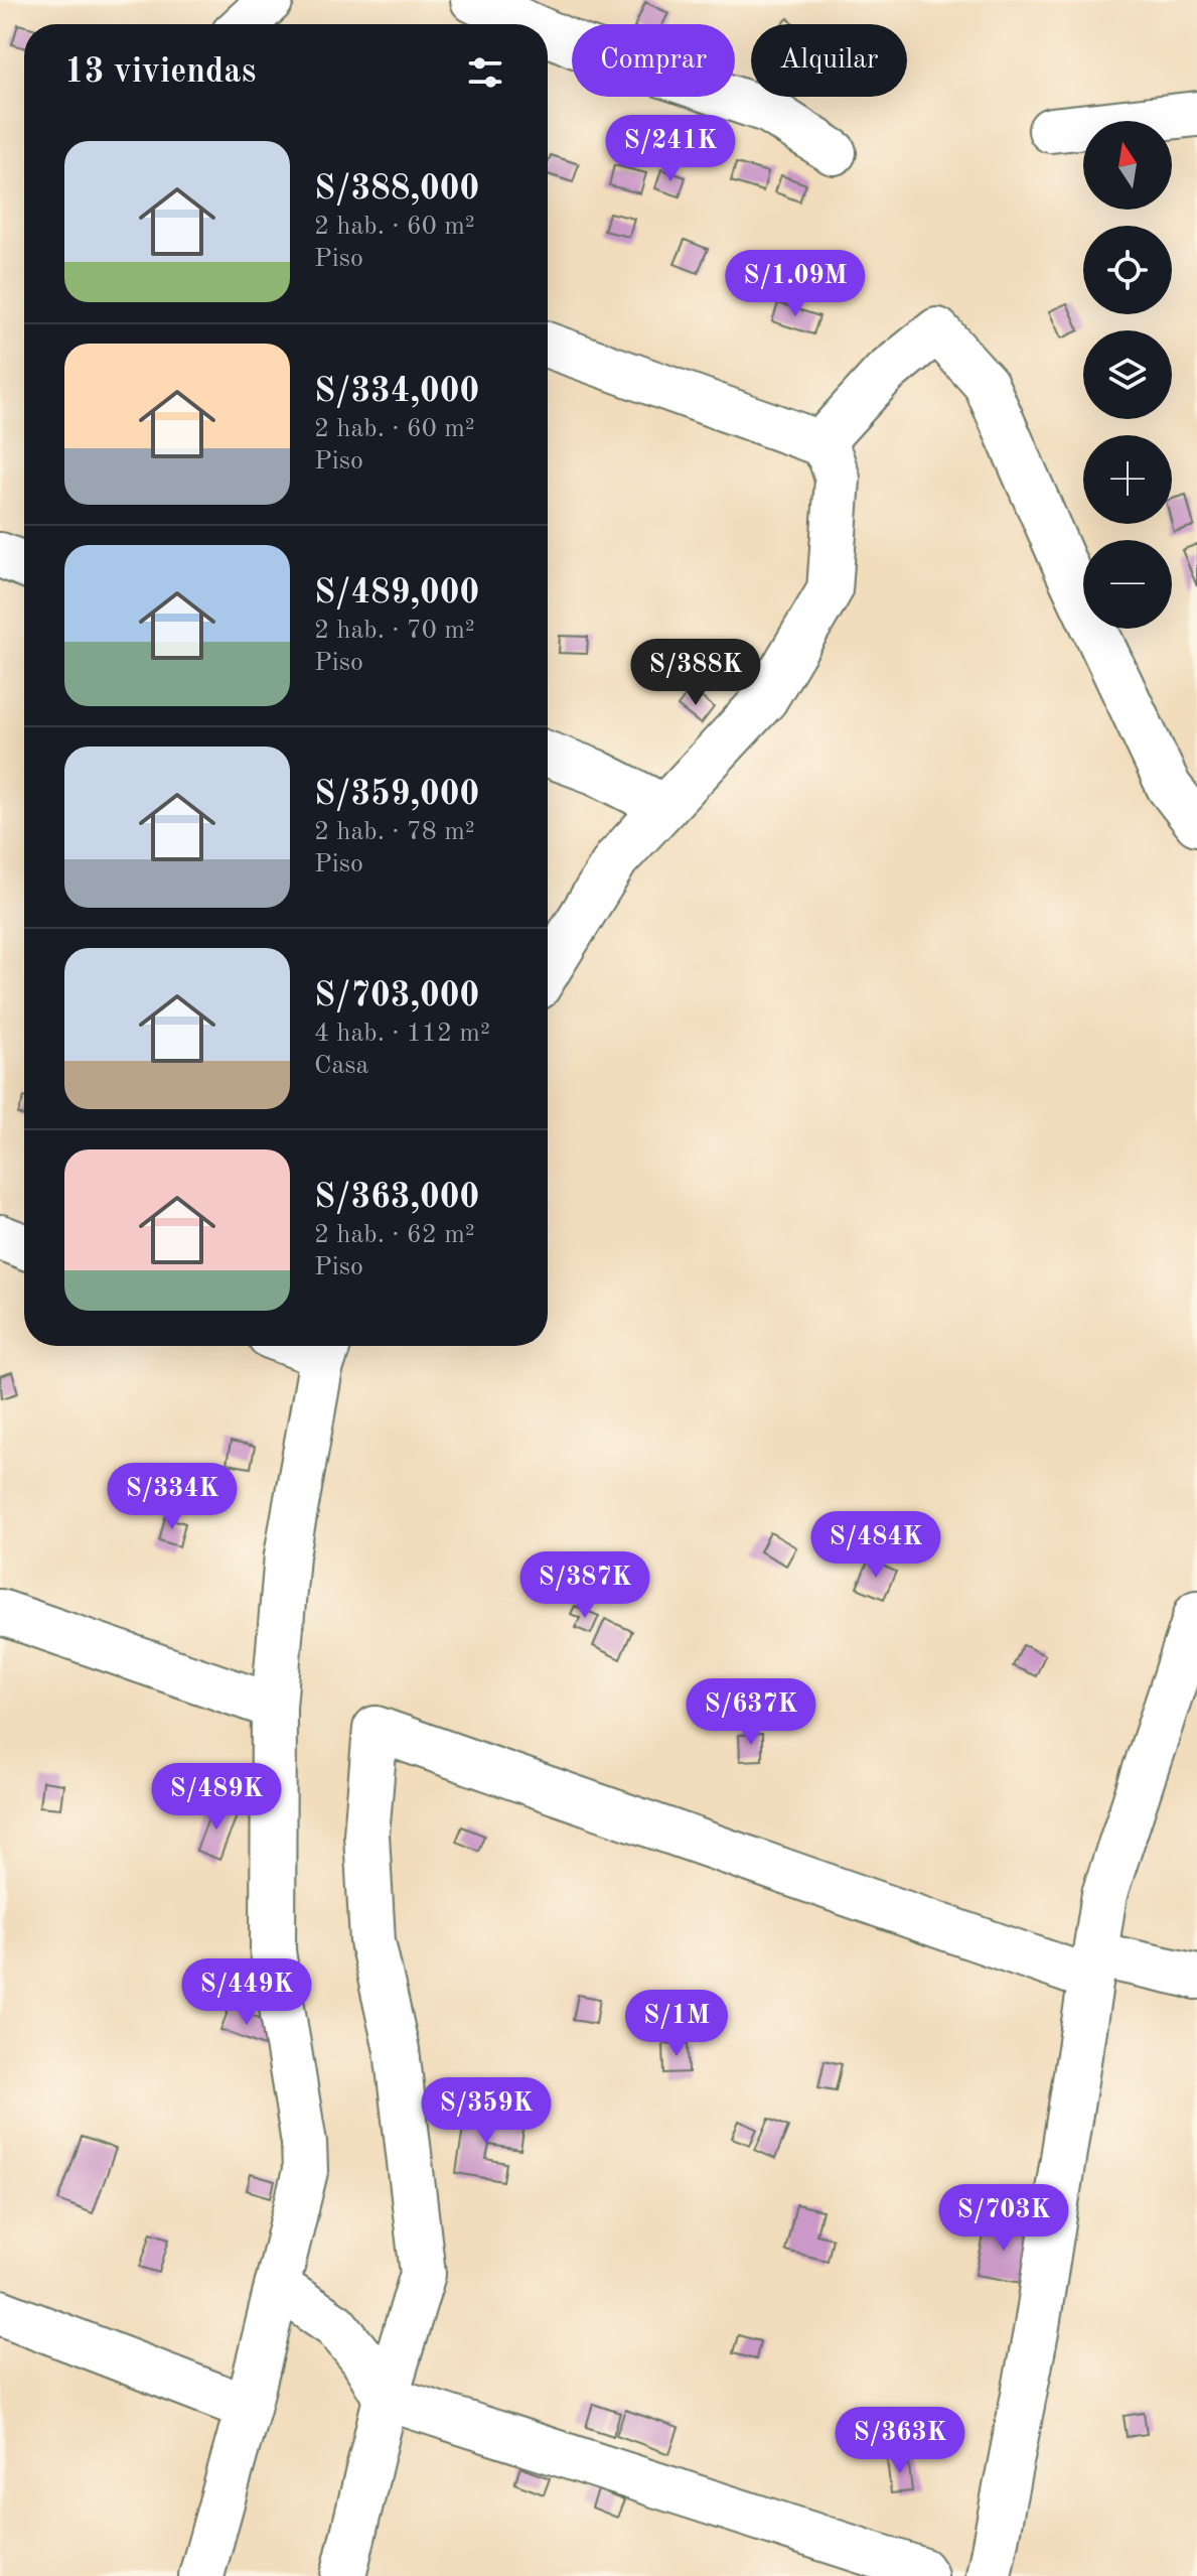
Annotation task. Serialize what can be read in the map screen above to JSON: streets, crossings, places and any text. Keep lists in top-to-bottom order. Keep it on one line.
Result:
{"north":"top","page":{"chip":["Comprar","Alquilar"],"heading":"13 viviendas","price":["S/241K","S/1.09M","S/388K","S/334K","S/484K","S/387K","S/637K","S/489K","S/449K","S/1M","S/359K","S/703K","S/363K"],"map_buttons":["+","−"],"list":[{"name":"S/388,000","note":"2 hab. · 60 m² · Piso"},{"name":"S/334,000","note":"2 hab. · 60 m² · Piso"},{"name":"S/489,000","note":"2 hab. · 70 m² · Piso"},{"name":"S/359,000","note":"2 hab. · 78 m² · Piso"},{"name":"S/703,000","note":"4 hab. · 112 m² · Casa"},{"name":"S/363,000","note":"2 hab. · 62 m² · Piso"}]}}
